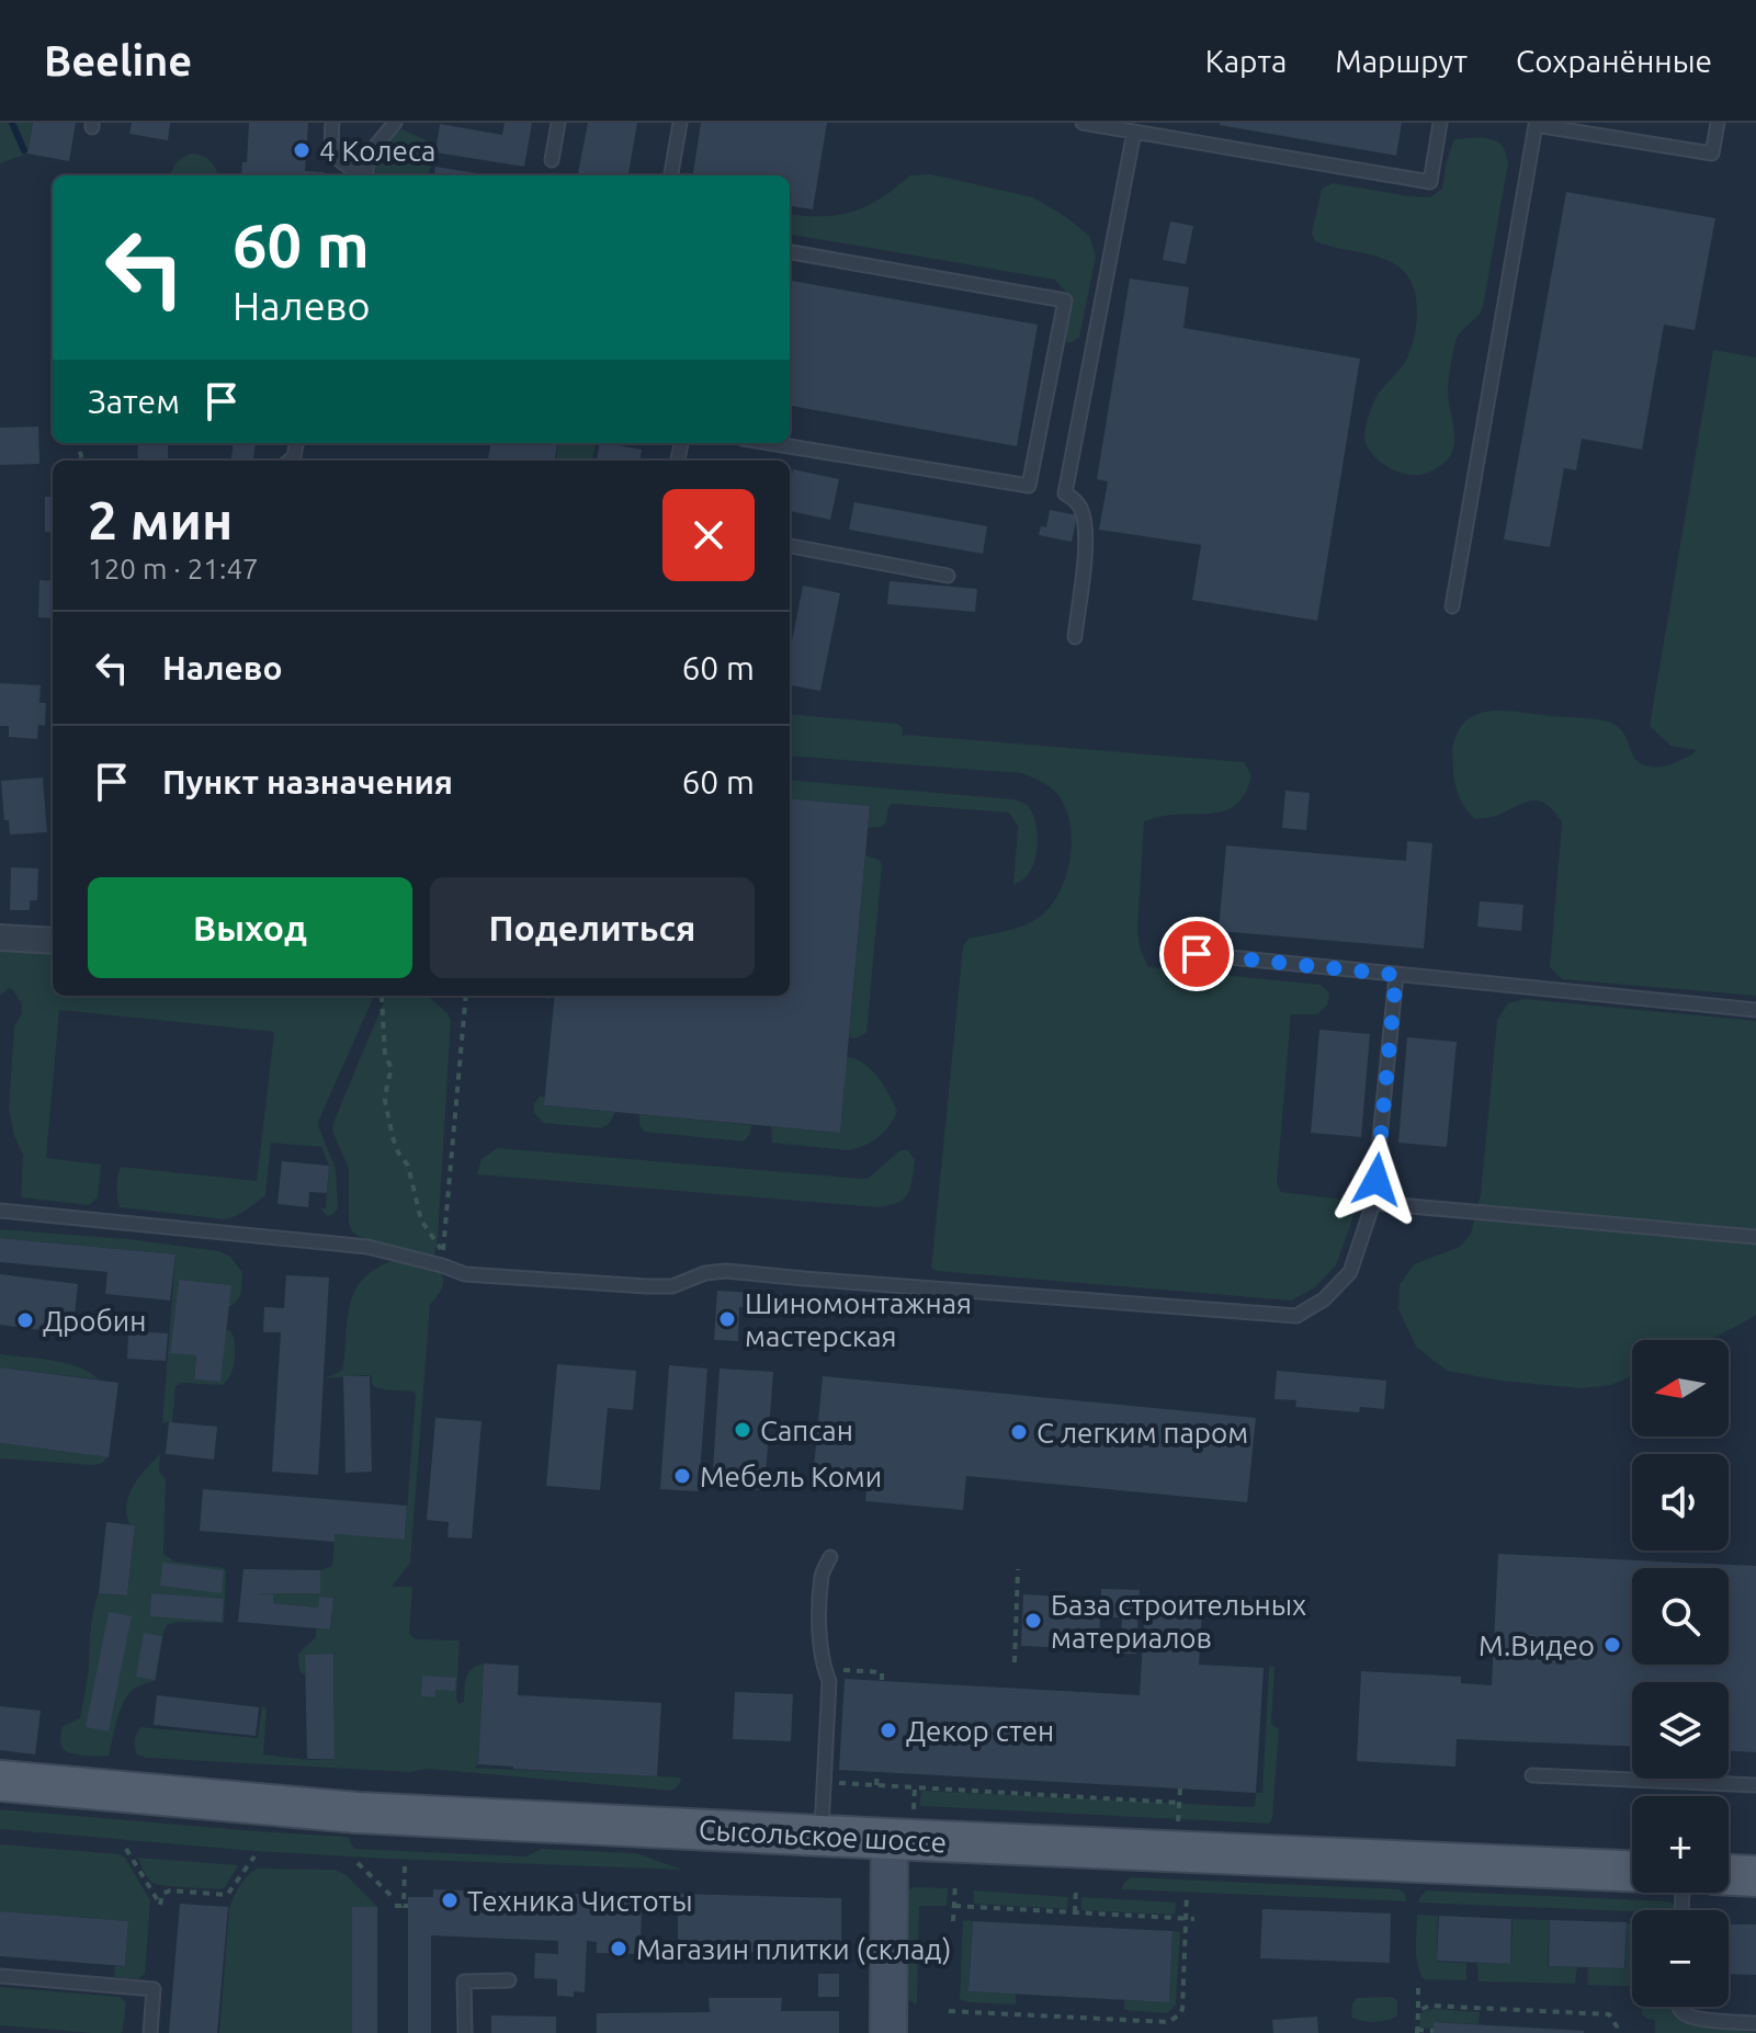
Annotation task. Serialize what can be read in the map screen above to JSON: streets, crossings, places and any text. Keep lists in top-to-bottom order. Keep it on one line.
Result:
{"streets":{"main road":["Сысольское шоссе"]},"places":["4 Колеса","Шиномонтажная мастерская","Дробин","Сапсан","С легким паром","Мебель Коми","База строительных материалов","М.Видео","Декор стен","Техника Чистоты","Магазин плитки (склад)"],"north":"left","page":{"header":"Beeline","nav":["Карта","Маршрут","Сохранённые"],"turn":["60 m","Налево"],"then":"Затем","heading":["2 мин","120 m · 21:47"],"list":[{"name":"Налево","value":"60 m"},{"name":"Пункт назначения","value":"60 m"}],"buttons":["Выход","Поделиться"],"map_buttons":["+","−"]}}
